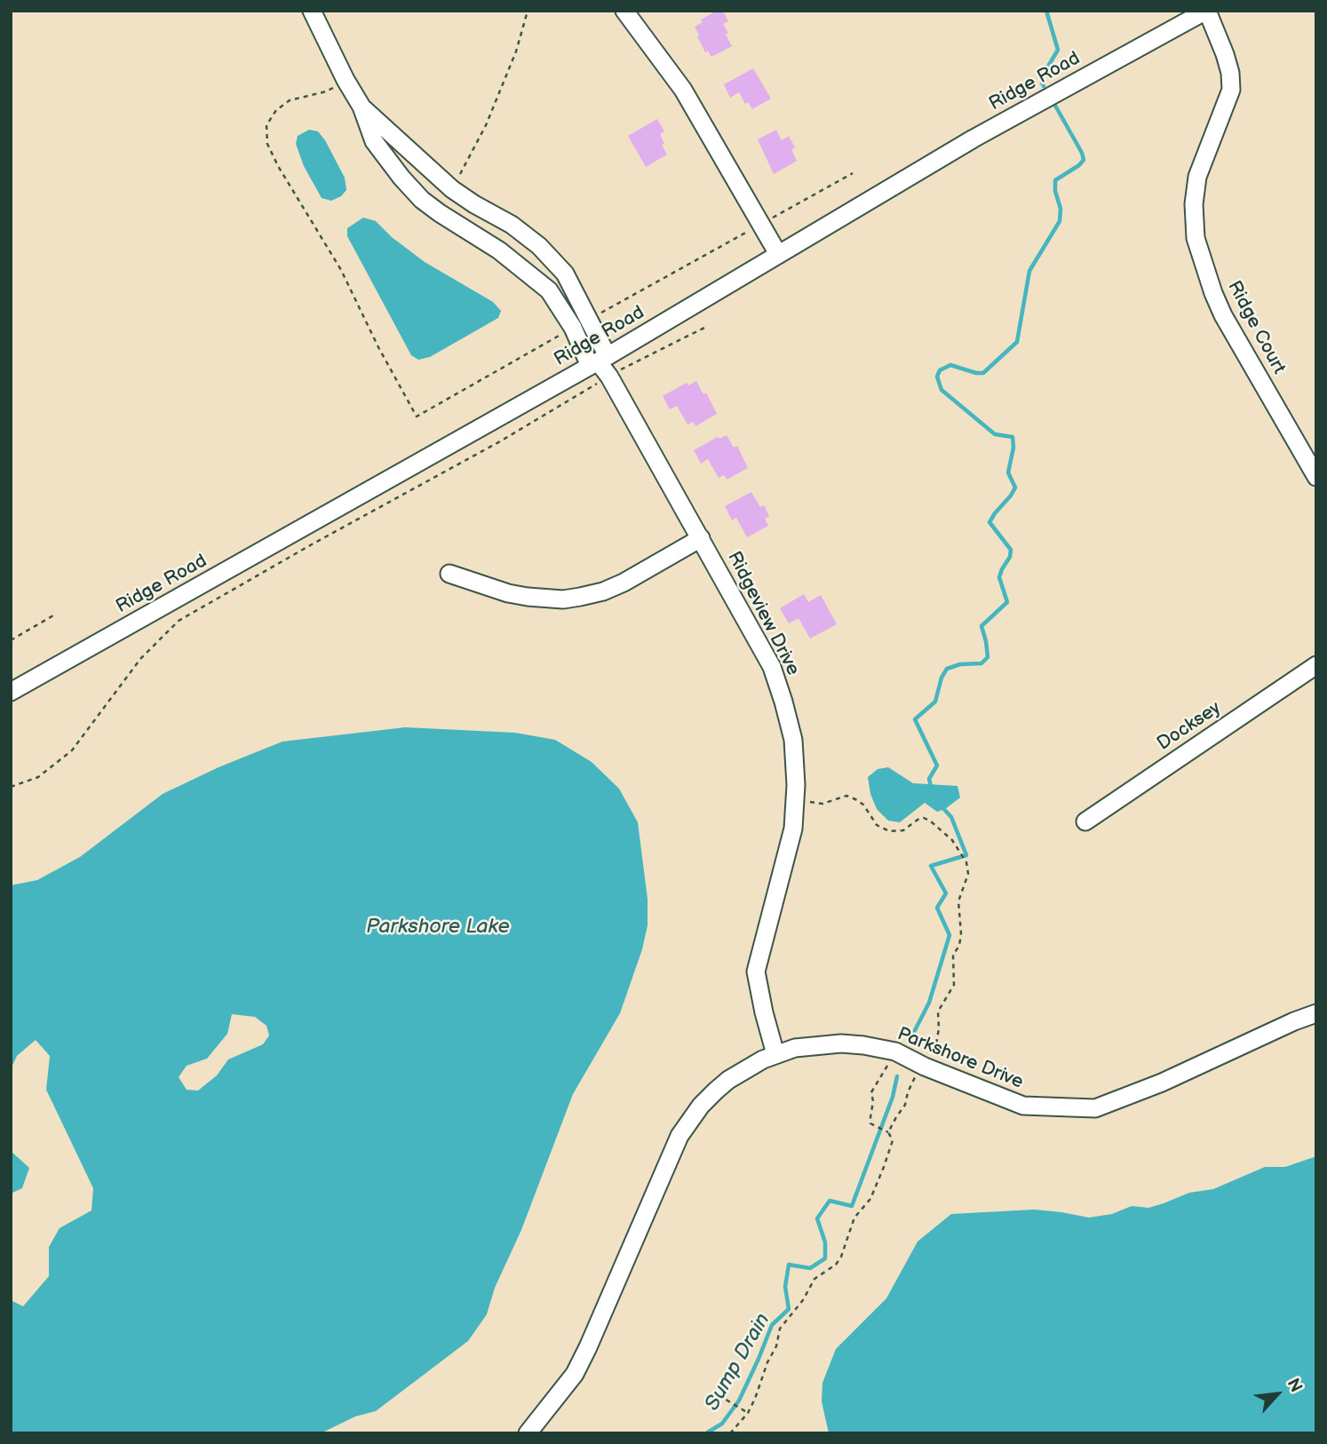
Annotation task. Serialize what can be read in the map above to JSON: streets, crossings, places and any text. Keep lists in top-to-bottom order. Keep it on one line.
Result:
{"streets":{"street":["Ridge Road","Ridge Court","Ridgeview Drive","Docksey","Parkshore Drive"]},"crossings":[["Ridge Road","Ridge Court"],["Ridge Road","Ridgeview Drive"],["Ridgeview Drive","Parkshore Drive"]],"water":["Parkshore Lake","Sump Drain"],"north":"top right"}
